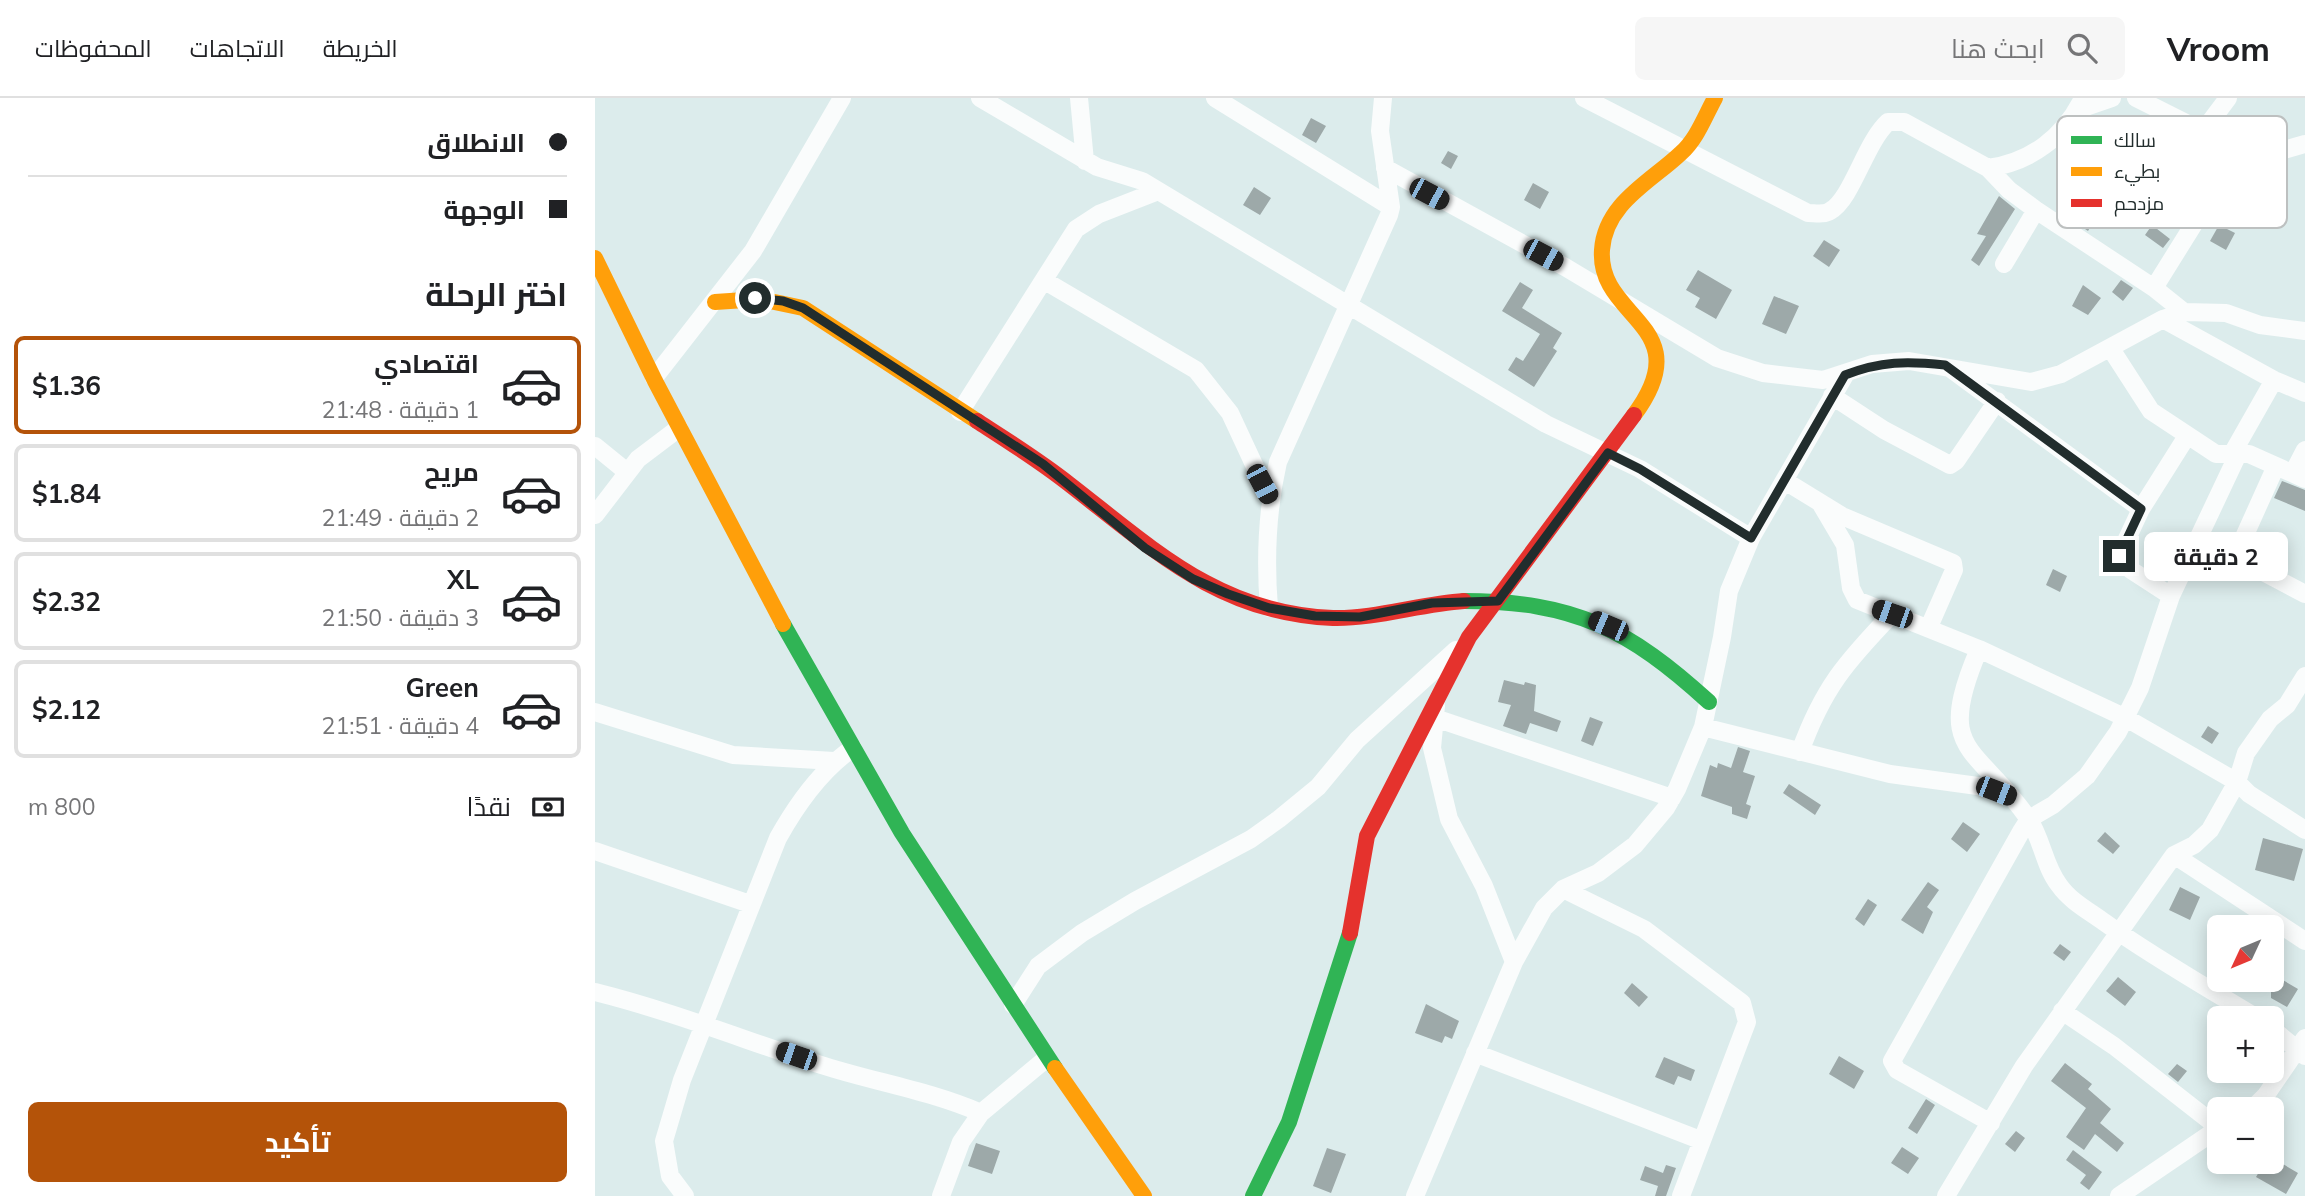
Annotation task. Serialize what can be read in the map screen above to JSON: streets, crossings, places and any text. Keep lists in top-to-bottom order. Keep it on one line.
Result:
{"legend":["سالك","بطيء","مزدحم"],"north":"bottom left","page":{"header":"Vroom","search":"ابحث هنا","nav":["الخريطة","الاتجاهات","المحفوظات"],"banner":["الانطلاق","الوجهة"],"heading":"اختر الرحلة","list":[{"name":"اقتصادي","note":"1 دقيقة · 21:48","value":"$1.36"},{"name":"مريح","note":"2 دقيقة · 21:49","value":"$1.84"},{"name":"XL","note":"3 دقيقة · 21:50","value":"$2.32"},{"name":"Green","note":"4 دقيقة · 21:51","value":"$2.12"}],"bubble":"2 دقيقة","pay":["نقدًا","800 m"],"map_buttons":["+","−"],"buttons":"تأكيد"}}
